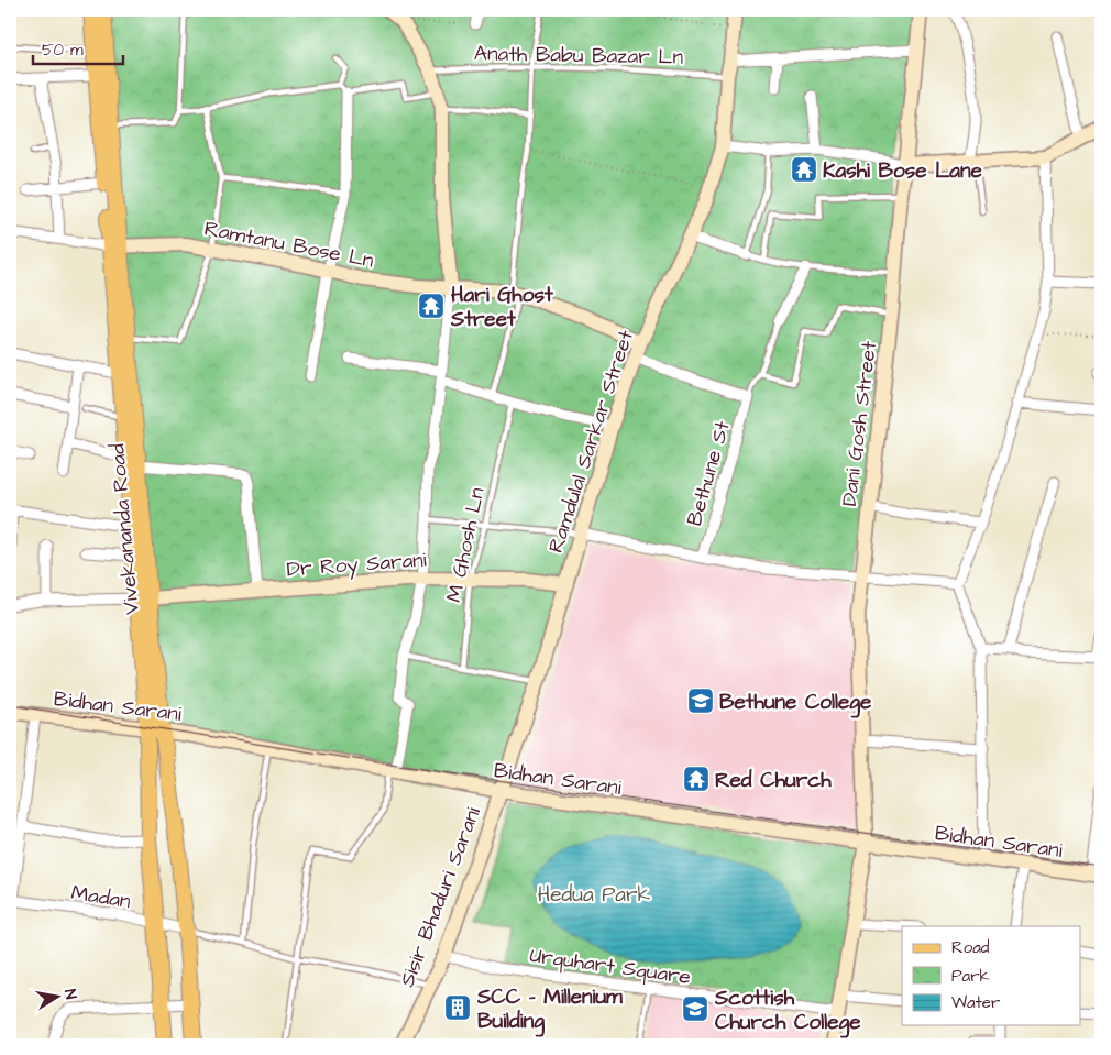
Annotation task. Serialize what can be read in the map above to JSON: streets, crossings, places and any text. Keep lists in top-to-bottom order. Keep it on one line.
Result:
{"streets":{"main road":["Vivekananda Road"],"street":["Ramtanu Bose Ln","Dani Gosh Street","Ramdulal Sarkar Street","Bethune St","Dr Roy Sarani","Bidhan Sarani","Madan","Sisir Bhaduri Sarani","Urquhart Square"],"lane":["Anath Babu Bazar Ln","M Ghosh Ln"]},"crossings":[["Anath Babu Bazar Ln","Ramdulal Sarkar Street"],["Ramtanu Bose Ln","Ramdulal Sarkar Street"],["Ramtanu Bose Ln","Vivekananda Road"],["Dani Gosh Street","Bidhan Sarani"],["Dani Gosh Street","Urquhart Square"],["Ramdulal Sarkar Street","Dr Roy Sarani"],["Ramdulal Sarkar Street","Bidhan Sarani"],["Ramdulal Sarkar Street","Sisir Bhaduri Sarani"],["Vivekananda Road","Dr Roy Sarani"],["Vivekananda Road","Bidhan Sarani"],["Vivekananda Road","Madan"],["M Ghosh Ln","Dr Roy Sarani"],["Bidhan Sarani","Sisir Bhaduri Sarani"],["Sisir Bhaduri Sarani","Urquhart Square"]],"parks":["Hedua Park"],"places":{"temple":["Kashi Bose Lane","Hari Ghost Street","Red Church"],"school or university":["Bethune College","Scottish Church College"],"building":["SCC - Millenium Building"]},"legend":["Road","Park","Water"],"scale_bar":"50 m","north":"right"}
